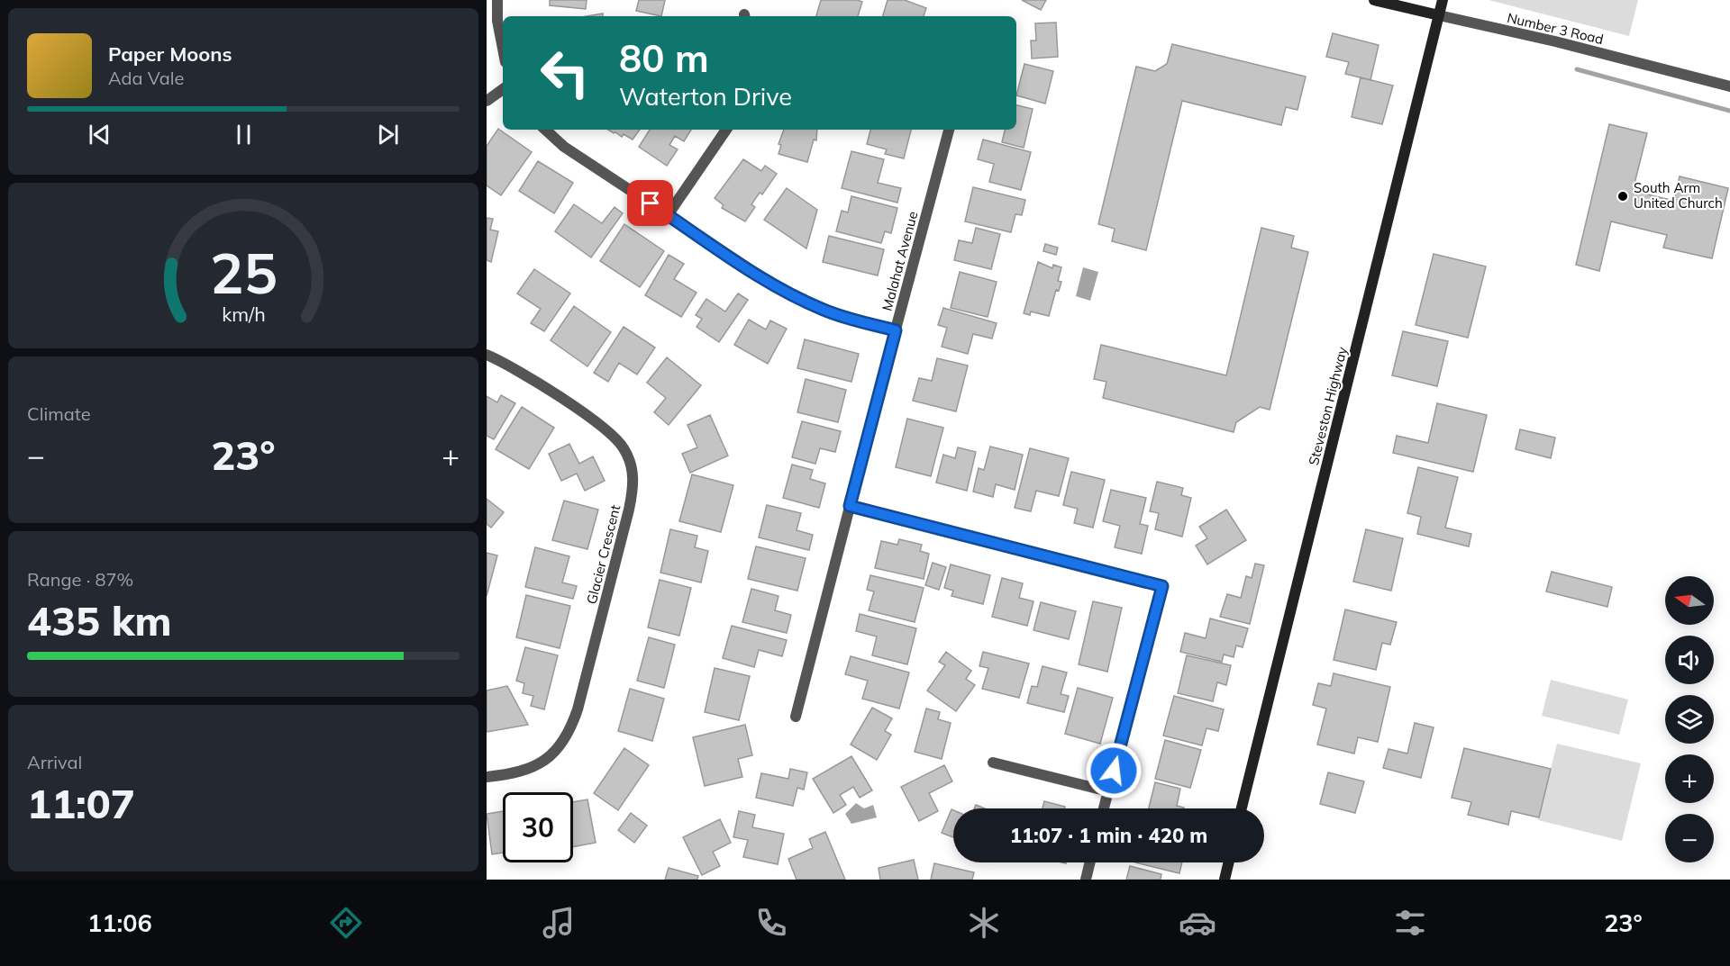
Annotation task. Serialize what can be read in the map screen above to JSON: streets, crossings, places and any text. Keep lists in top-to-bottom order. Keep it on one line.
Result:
{"streets":{"main road":["Number 3 Road","Steveston Highway"],"street":["Malahat Avenue","Glacier Crescent"]},"crossings":[["Number 3 Road","Steveston Highway"]],"places":["South Arm United Church"],"north":"left","page":{"turn":["80 m","Waterton Drive"],"song":["Paper Moons","Ada Vale"],"tile":["Climate",["Range · 87%","435 km"],["Arrival","11:07"]],"heat":["−","23°","+"],"map_buttons":["+","−"],"limit":"30","trip":"11:07 · 1 min · 420 m","tabs":["11:06","23°"],"gauge":["25","km/h"]}}
